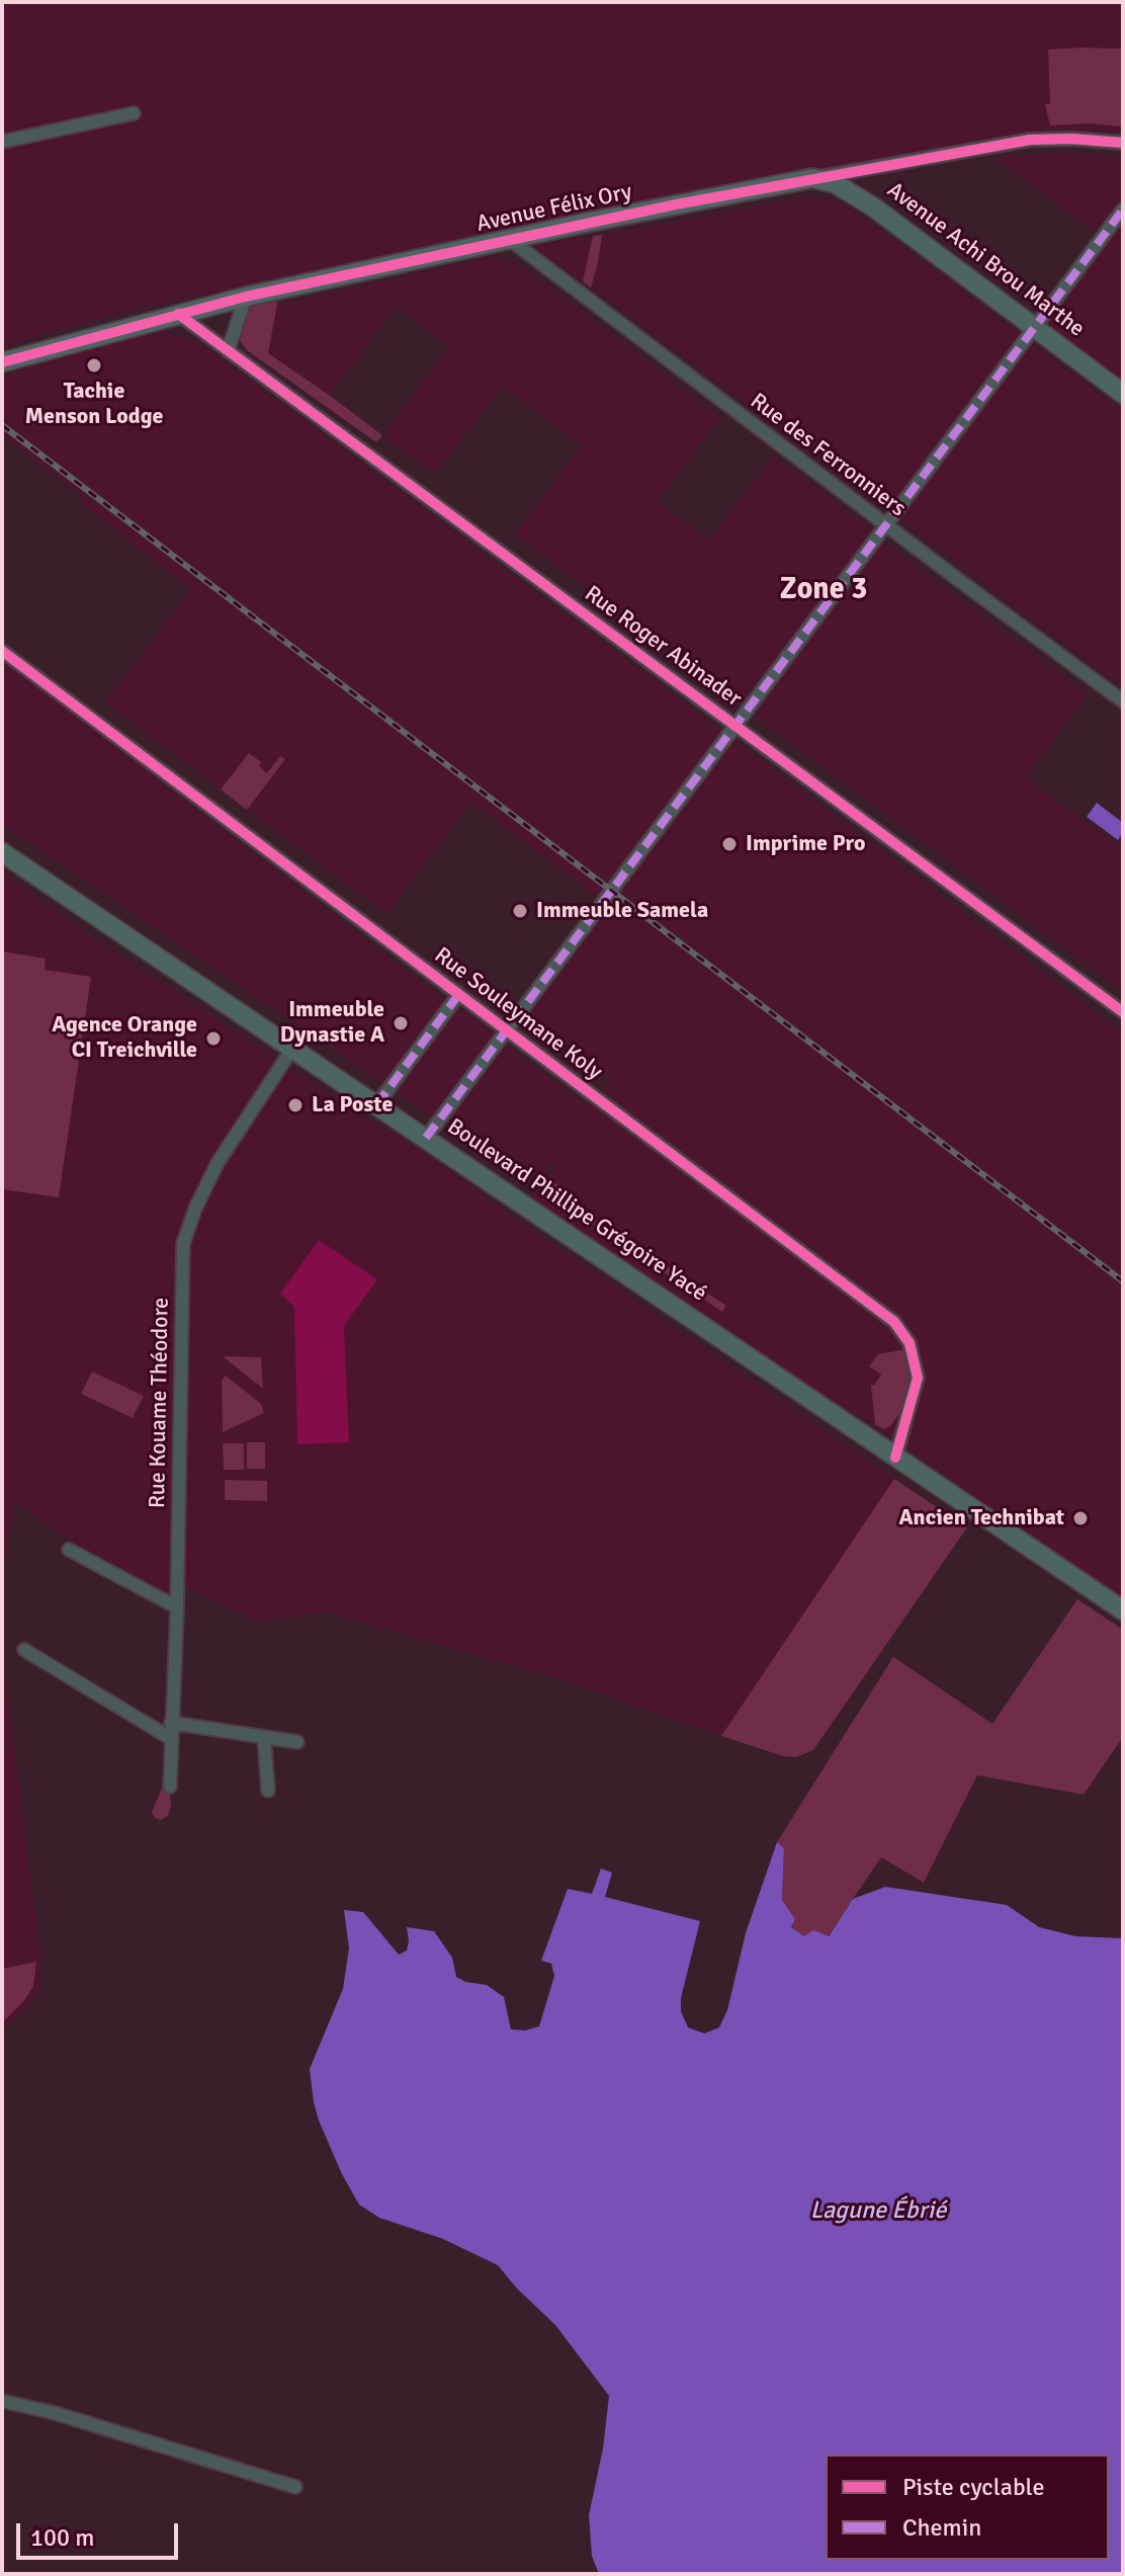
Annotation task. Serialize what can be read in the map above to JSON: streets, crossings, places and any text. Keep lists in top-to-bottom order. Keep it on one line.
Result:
{"streets":{"main road":["Avenue Félix Ory","Avenue Achi Brou Marthe","Boulevard Phillipe Grégoire Yacé"],"street":["Rue des Ferronniers","Rue Roger Abinader","Rue Souleymane Koly","Rue Kouame Théodore"]},"crossings":[["Avenue Félix Ory","Avenue Achi Brou Marthe"],["Avenue Félix Ory","Rue des Ferronniers"],["Avenue Félix Ory","Rue Roger Abinader"],["Rue Souleymane Koly","Boulevard Phillipe Grégoire Yacé"],["Boulevard Phillipe Grégoire Yacé","Rue Kouame Théodore"]],"districts":["Zone 3"],"water":["Lagune Ébrié"],"places":["Tachie Menson Lodge","Imprime Pro","Immeuble Samela","Immeuble Dynastie A","Agence Orange CI Treichville","La Poste","Ancien Technibat"],"legend":["Piste cyclable","Chemin"],"scale_bar":"100 m"}
